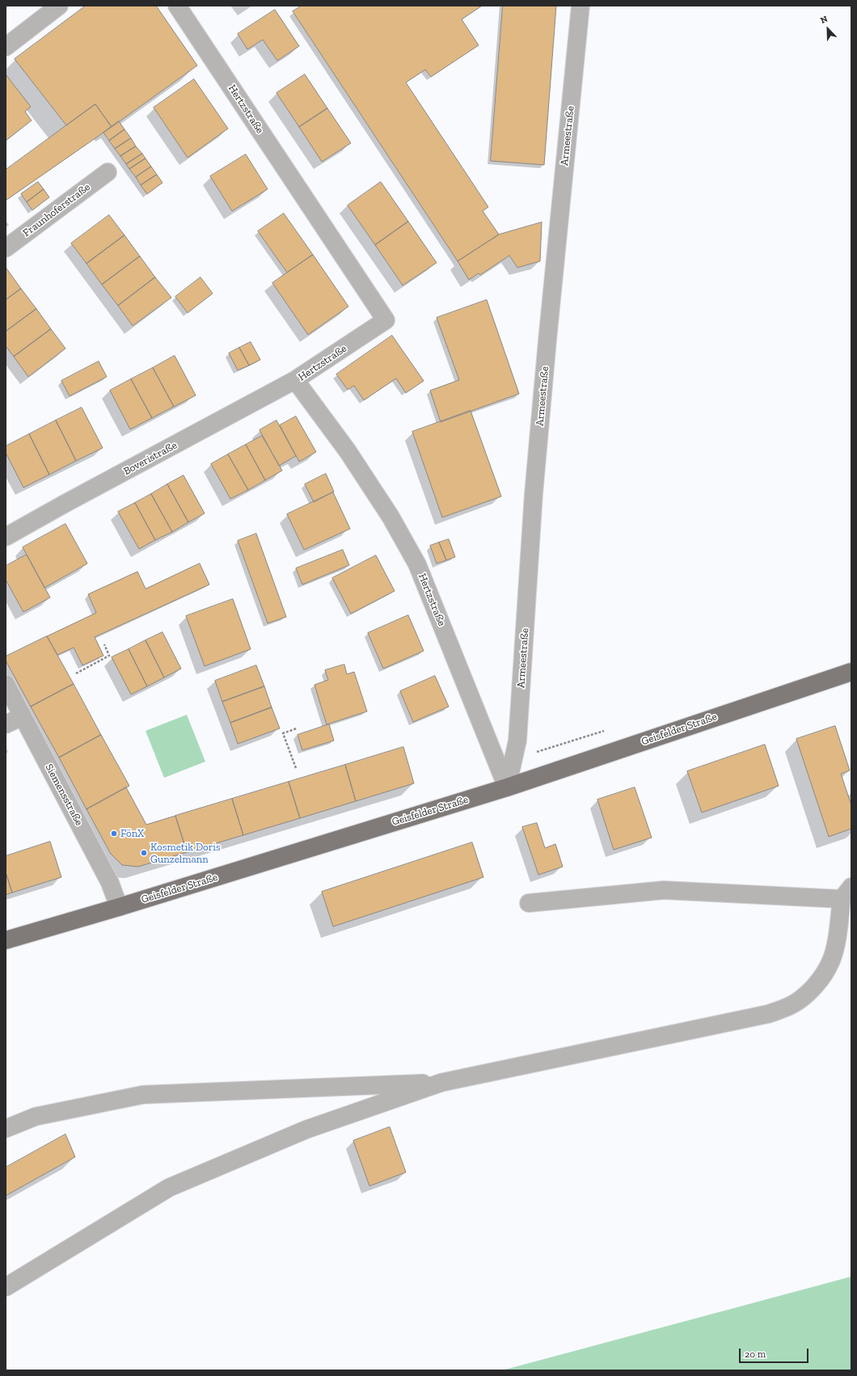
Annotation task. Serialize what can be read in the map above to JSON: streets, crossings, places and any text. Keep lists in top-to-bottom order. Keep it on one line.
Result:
{"streets":{"main road":["Geisfelder Straße"],"street":["Hertzstraße","Armeestraße","Fraunhoferstraße","Boveristraße","Siemensstraße"]},"crossings":[["Hertzstraße","Armeestraße"],["Hertzstraße","Boveristraße"],["Hertzstraße","Geisfelder Straße"],["Armeestraße","Geisfelder Straße"],["Geisfelder Straße","Siemensstraße"]],"places":["FönX","Kosmetik Doris Gunzelmann"],"scale_bar":"20 m","north":"top left"}
